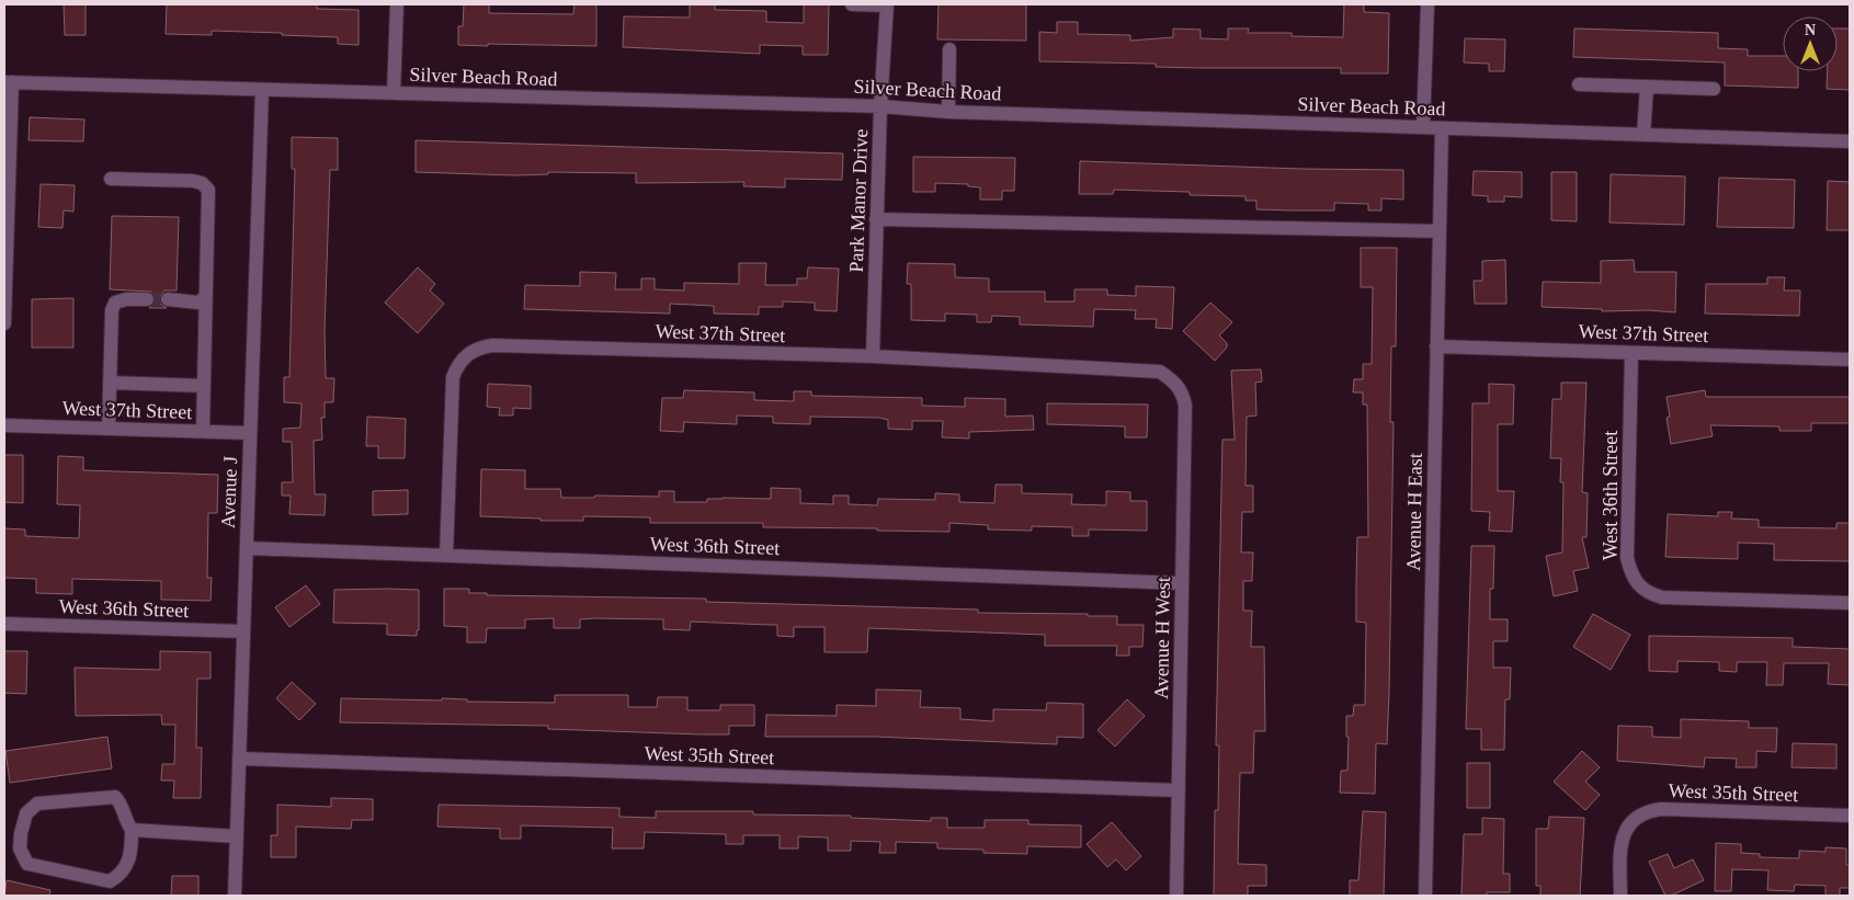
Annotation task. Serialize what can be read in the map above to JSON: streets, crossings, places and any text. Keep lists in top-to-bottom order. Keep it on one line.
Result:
{"streets":{"street":["Silver Beach Road","Park Manor Drive","West 37th Street","Avenue J","West 36th Street","Avenue H East","Avenue H West","West 35th Street"]},"crossings":[["Silver Beach Road","Park Manor Drive"],["Silver Beach Road","Avenue J"],["Silver Beach Road","Avenue H East"],["Park Manor Drive","West 37th Street"],["West 37th Street","Avenue J"],["West 37th Street","West 36th Street"],["West 37th Street","Avenue H East"],["West 37th Street","Avenue H West"],["Avenue J","West 36th Street"],["Avenue J","West 35th Street"],["West 36th Street","Avenue H West"],["Avenue H West","West 35th Street"]],"north":"top"}
